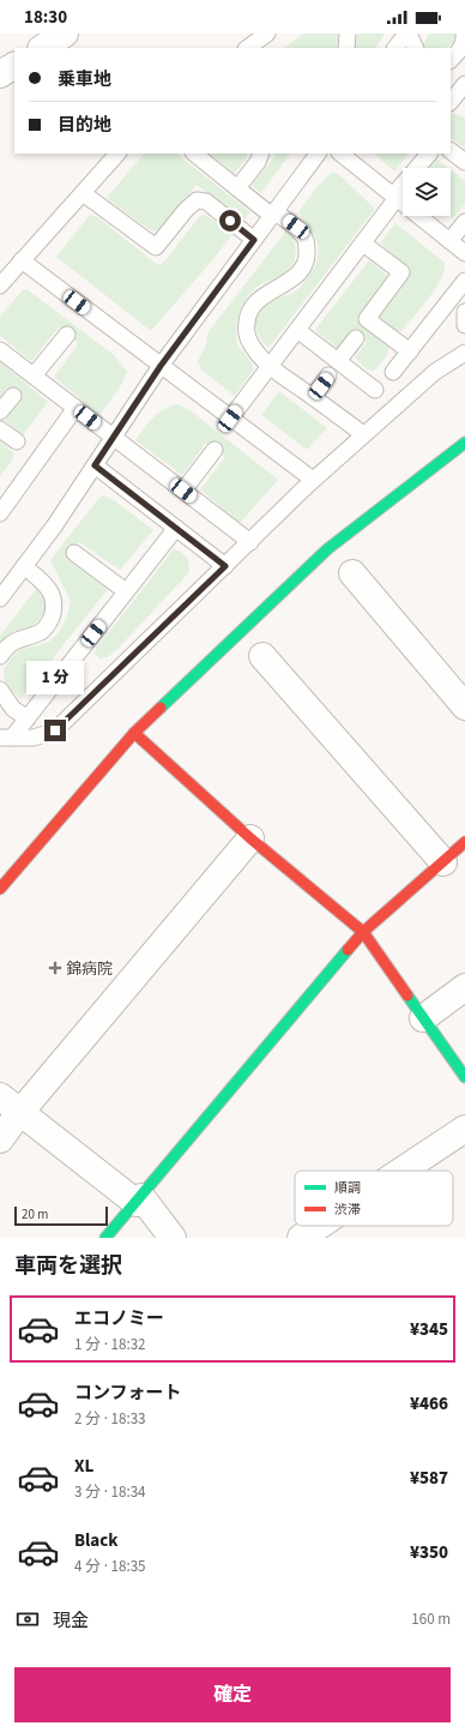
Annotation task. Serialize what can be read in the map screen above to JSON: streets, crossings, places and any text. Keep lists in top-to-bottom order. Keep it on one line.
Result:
{"places":{"health":["錦病院"]},"legend":["順調","渋滞"],"scale_bar":"20 m","page":{"status":"18:30","banner":["乗車地","目的地"],"bubble":"1 分","scale":"20 m","heading":"車両を選択","list":[{"name":"エコノミー","note":"1 分 · 18:32","value":"¥345"},{"name":"コンフォート","note":"2 分 · 18:33","value":"¥466"},{"name":"XL","note":"3 分 · 18:34","value":"¥587"},{"name":"Black","note":"4 分 · 18:35","value":"¥350"}],"pay":["現金","160 m"],"buttons":"確定"}}
